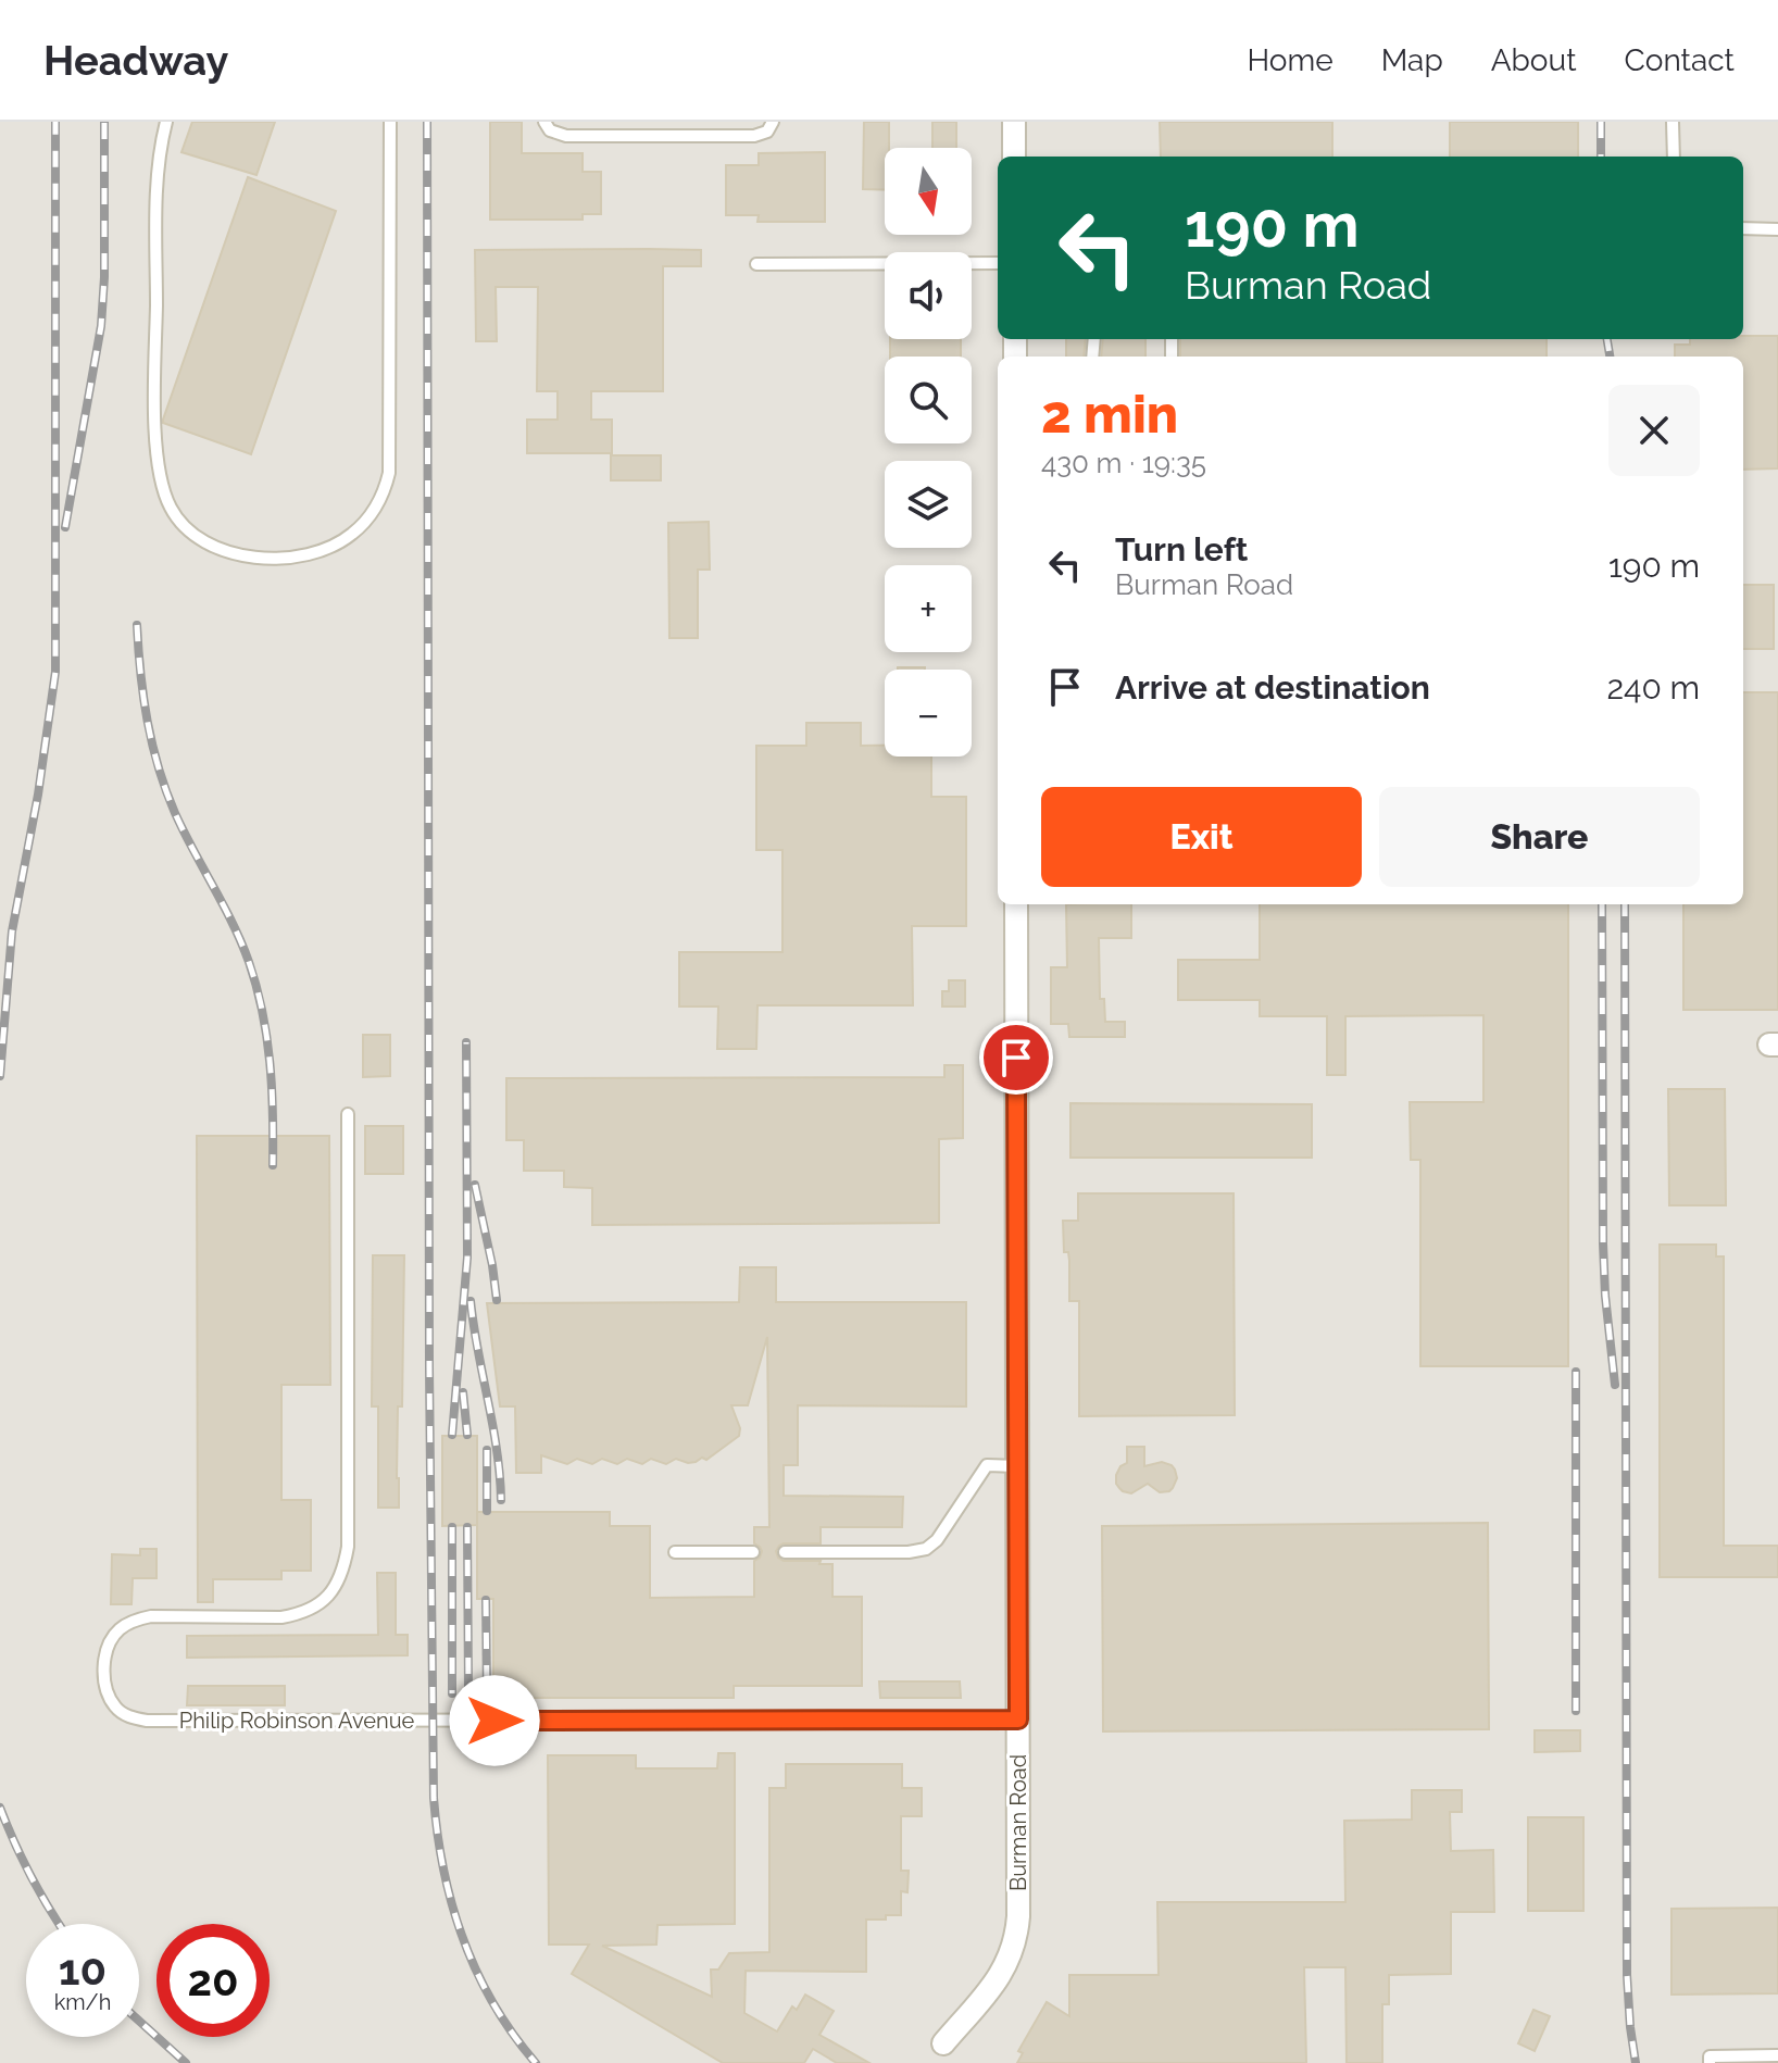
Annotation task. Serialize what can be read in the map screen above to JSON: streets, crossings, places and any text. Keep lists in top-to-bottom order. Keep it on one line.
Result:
{"streets":{"street":["Burman Road"],"lane":["Philip Robinson Avenue"]},"crossings":[["Philip Robinson Avenue","Burman Road"]],"north":"bottom","page":{"header":"Headway","nav":["Home","Map","About","Contact"],"map_buttons":["+","−"],"turn":["190 m","Burman Road"],"heading":["2 min","430 m · 19:35"],"list":[{"name":"Turn left","note":"Burman Road","value":"190 m"},{"name":"Arrive at destination","value":"240 m"}],"buttons":["Exit","Share"],"speed":"10 km/h","limit":"20"}}
